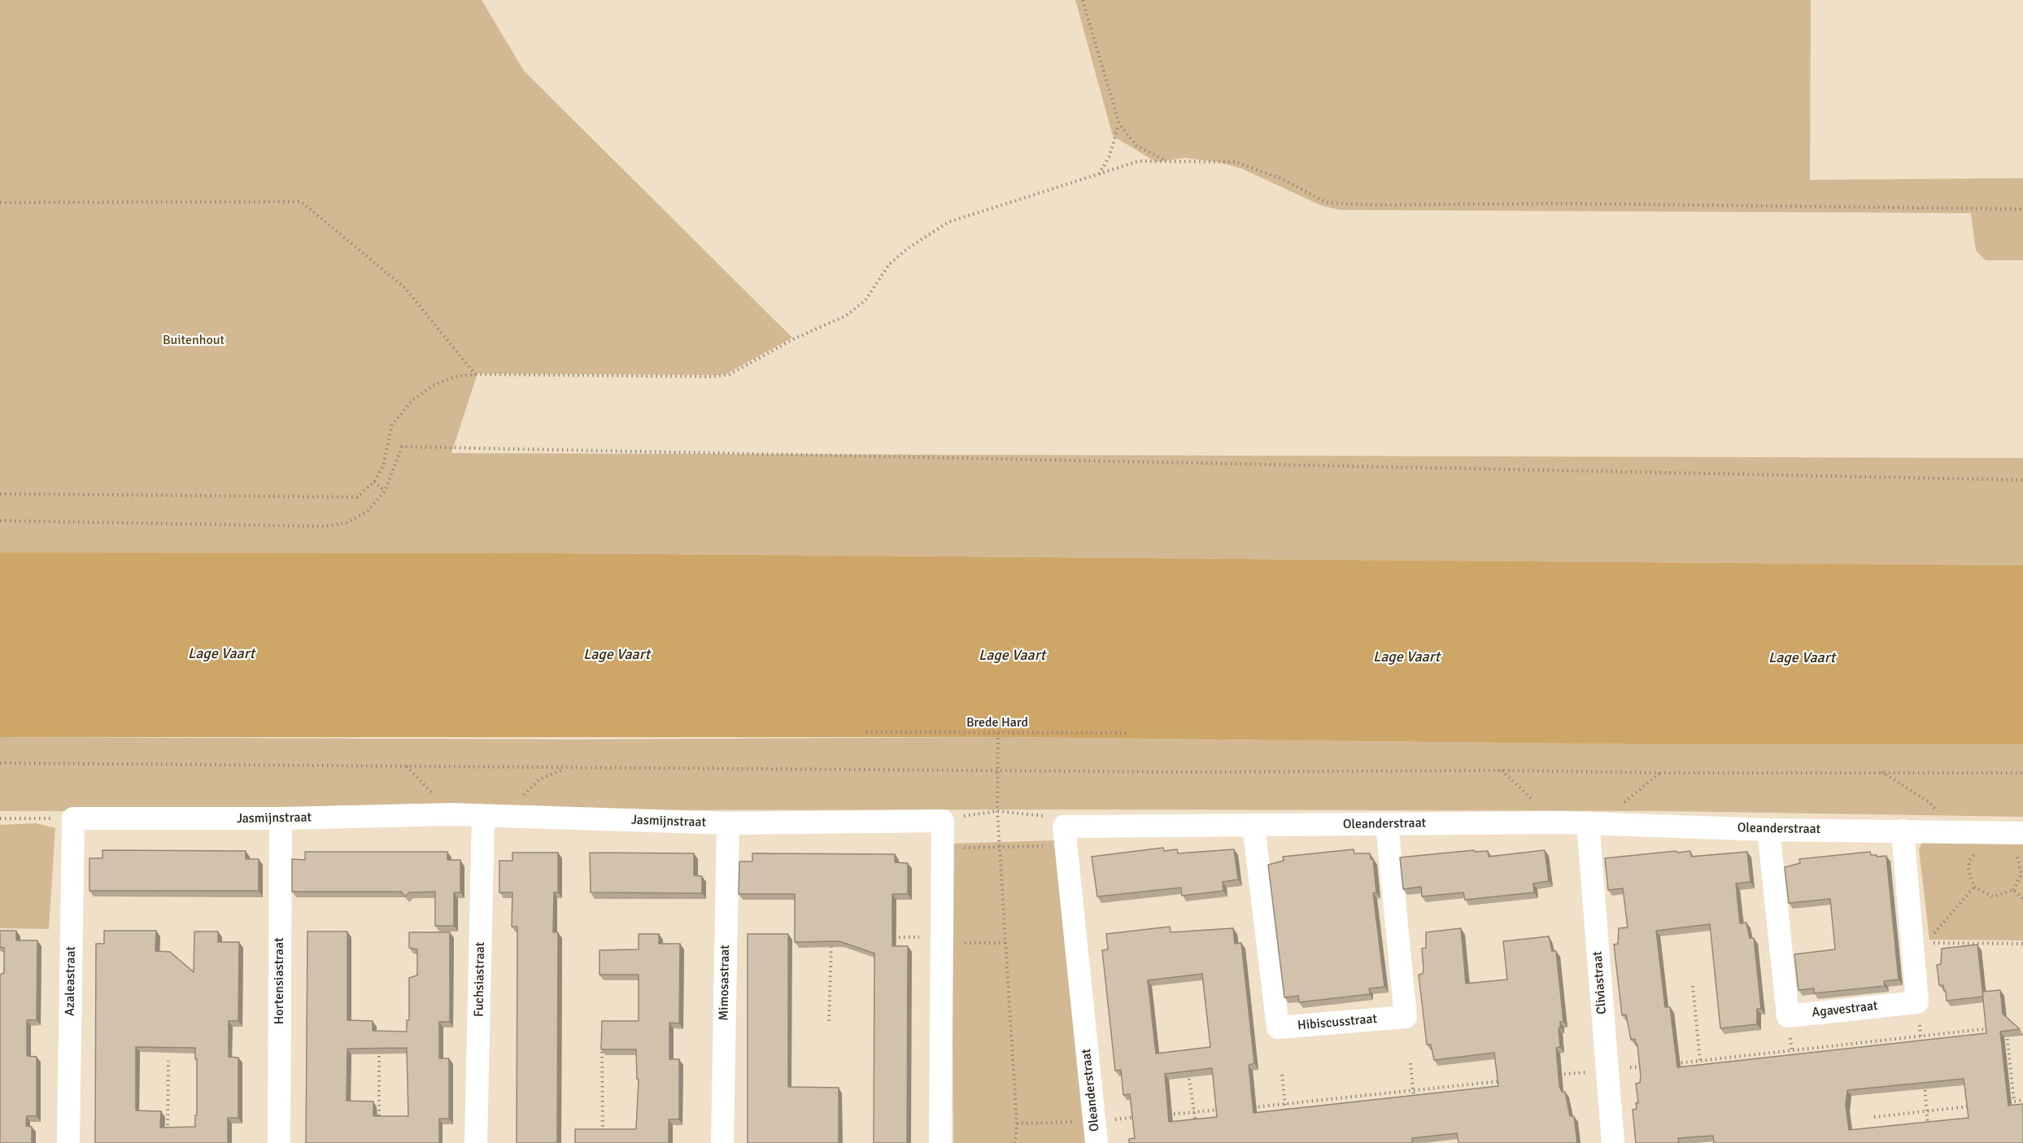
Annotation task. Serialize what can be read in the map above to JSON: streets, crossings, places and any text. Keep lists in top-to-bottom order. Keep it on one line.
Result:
{"streets":{"street":["Jasmijnstraat","Oleanderstraat","Fuchsiastraat","Azaleastraat","Hortensiastraat","Mimosastraat","Cliviastraat","Agavestraat","Hibiscusstraat"],"path":["Brede Hard"]},"crossings":[["Jasmijnstraat","Fuchsiastraat"],["Jasmijnstraat","Azaleastraat"],["Jasmijnstraat","Hortensiastraat"],["Jasmijnstraat","Mimosastraat"],["Oleanderstraat","Cliviastraat"],["Oleanderstraat","Hibiscusstraat"]],"water":["Lage Vaart"],"parks":["Buitenhout"]}
